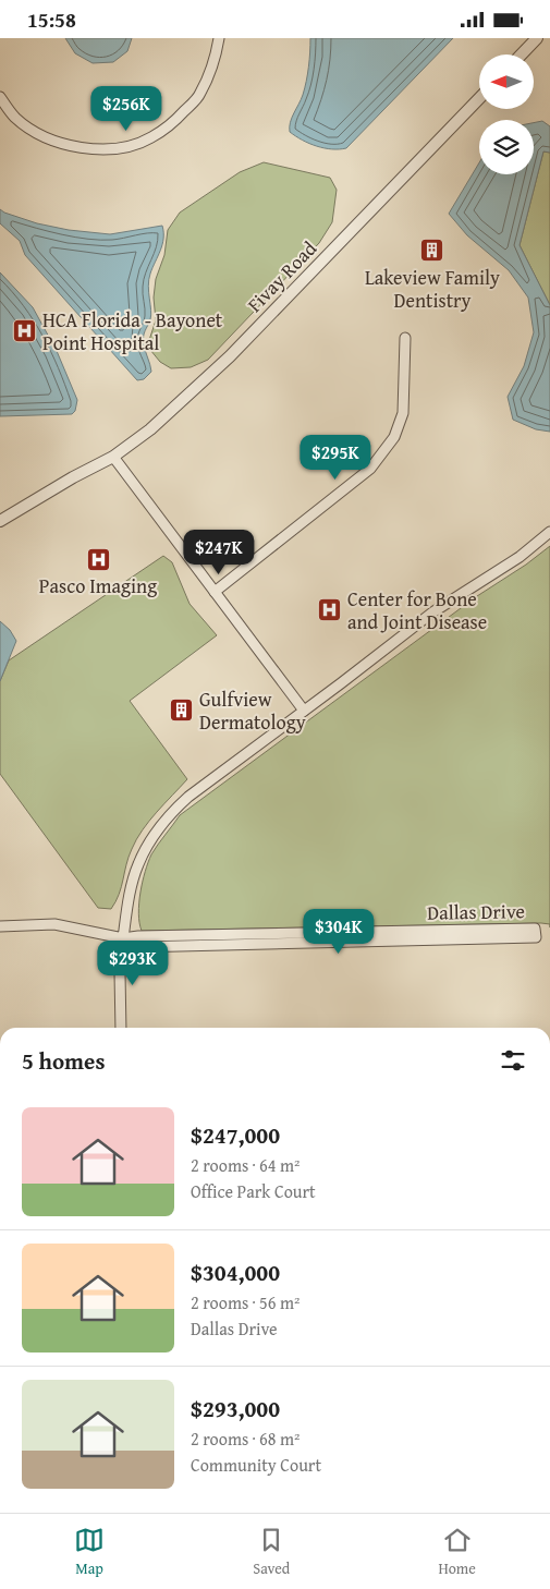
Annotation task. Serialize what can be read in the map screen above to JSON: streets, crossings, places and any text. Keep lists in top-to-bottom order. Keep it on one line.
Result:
{"streets":{"street":["Fivay Road","Dallas Drive"]},"places":{"building":["Lakeview Family Dentistry","Gulfview Dermatology"],"hospital":["HCA Florida - Bayonet Point Hospital","Pasco Imaging","Center for Bone and Joint Disease"]},"north":"left","page":{"status":"15:58","price":["$256K","$295K","$247K","$304K","$293K"],"heading":"5 homes","list":[{"name":"$247,000","note":"2 rooms · 64 m² · Office Park Court"},{"name":"$304,000","note":"2 rooms · 56 m² · Dallas Drive"},{"name":"$293,000","note":"2 rooms · 68 m² · Community Court"}],"tabs":["Map","Saved","Home"]}}
